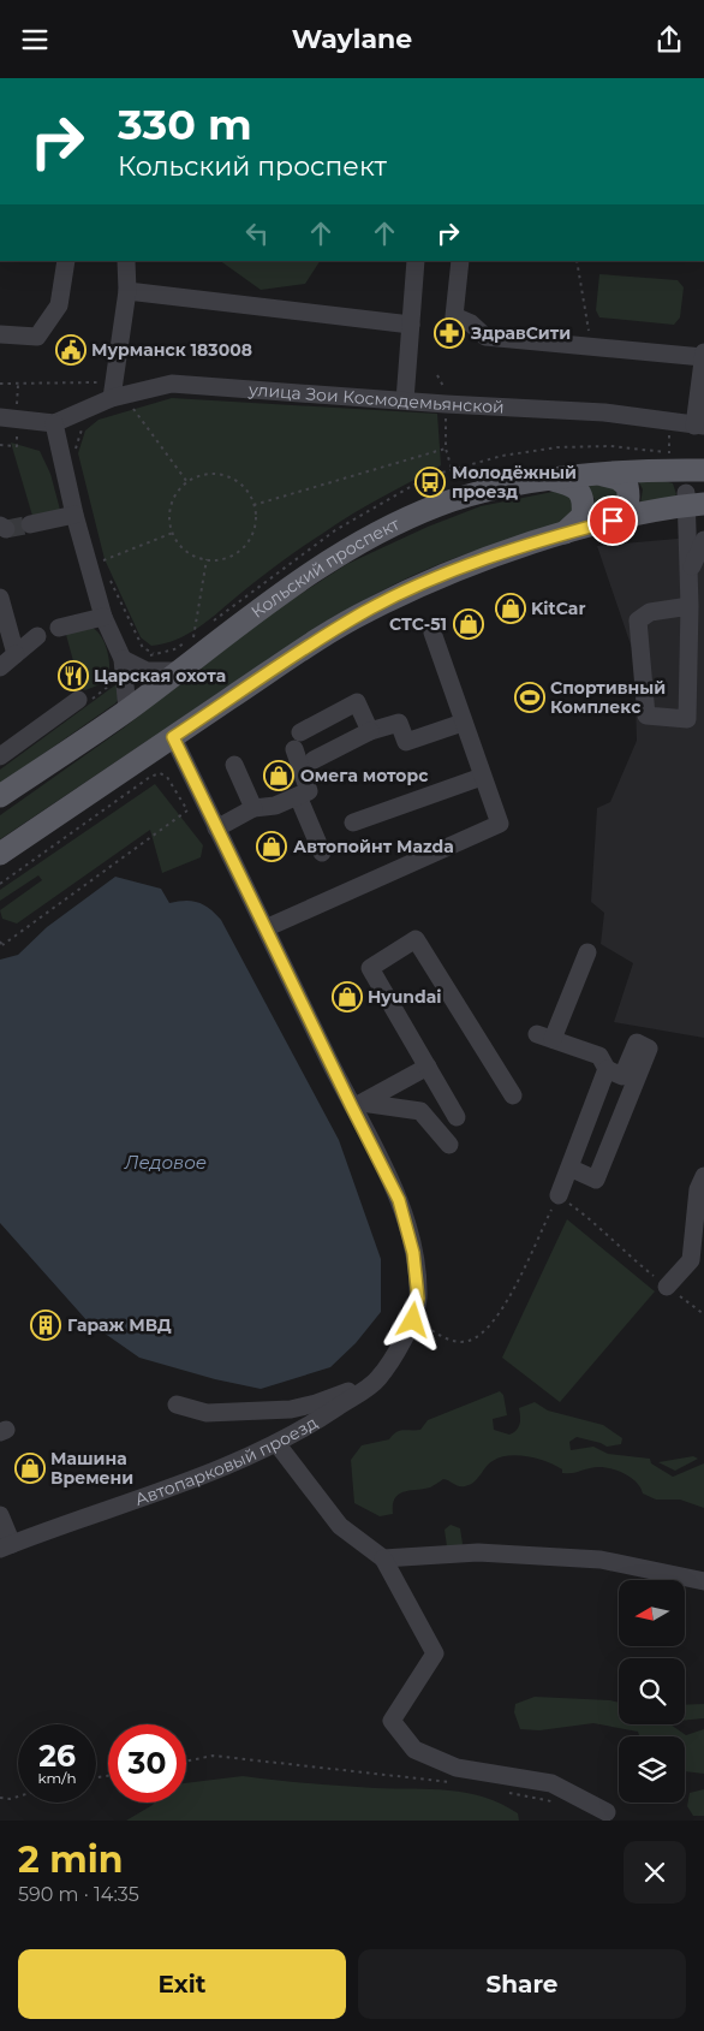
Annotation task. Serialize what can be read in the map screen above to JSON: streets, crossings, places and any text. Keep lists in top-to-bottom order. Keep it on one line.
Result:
{"streets":{"main road":["Кольский проспект"],"street":["улица Зои Космодемьянской","Автопарковый проезд"]},"water":["Ледовое"],"places":{"pharmacy":["ЗдравСити"],"public building":["Мурманск 183008"],"bus stop":["Молодёжный проезд"],"shop":["KitCar","СТС-51","Омега моторс","Автопойнт Mazda","Hyundai","Машина Времени"],"restaurant":["Царская охота"],"sports":["Спортивный Комплекс"],"building":["Гараж МВД"]},"north":"left","page":{"header":"Waylane","turn":["330 m","Кольский проспект"],"speed":"26 km/h","limit":"30","heading":["2 min","590 m · 14:35"],"buttons":["Exit","Share"]}}
